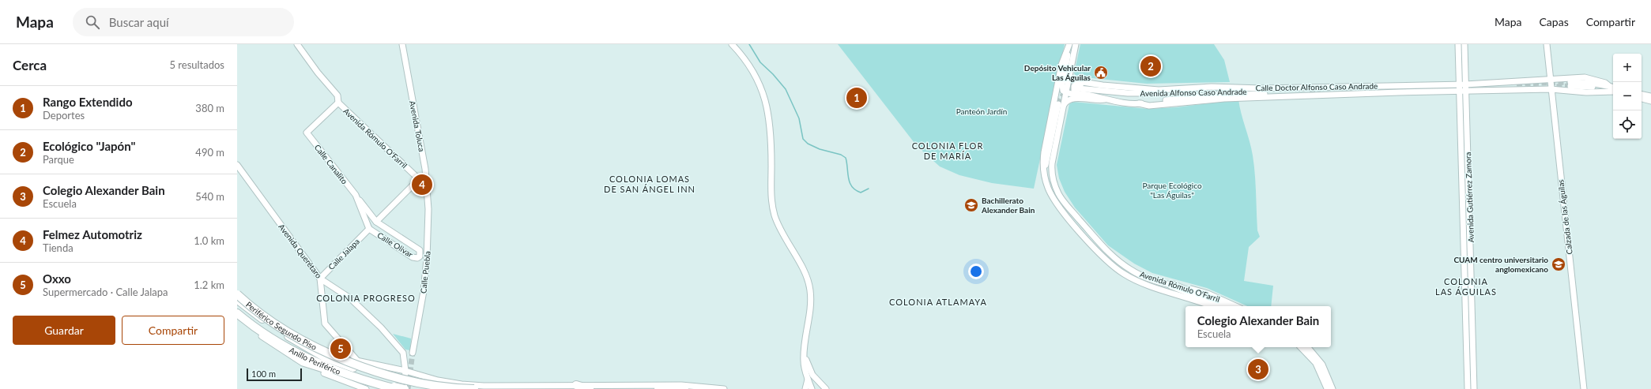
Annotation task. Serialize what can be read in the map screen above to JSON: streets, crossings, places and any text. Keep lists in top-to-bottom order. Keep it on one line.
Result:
{"streets":{"highway":["Periférico Segundo Piso","Anillo Periférico"],"main road":["Calle Doctor Alfonso Caso Andrade","Avenida Alfonso Caso Andrade","Avenida Toluca","Avenida Rómulo O'Farril","Calle Canalito","Avenida Gutiérrez Zamora","Calzada de las Águilas","Calle Olivar","Avenida Querétaro","Calle Jalapa","Calle Puebla"]},"crossings":[["Calle Doctor Alfonso Caso Andrade","Avenida Alfonso Caso Andrade"],["Calle Doctor Alfonso Caso Andrade","Avenida Gutiérrez Zamora"],["Calle Doctor Alfonso Caso Andrade","Calzada de las Águilas"],["Avenida Alfonso Caso Andrade","Avenida Rómulo O'Farril"],["Avenida Toluca","Calle Puebla"],["Avenida Rómulo O'Farril","Calle Canalito"],["Calle Canalito","Calle Olivar"],["Calle Canalito","Calle Jalapa"],["Calle Olivar","Calle Jalapa"],["Avenida Querétaro","Calle Jalapa"],["Periférico Segundo Piso","Anillo Periférico"]],"districts":["COLONIA FLOR DE MARÍA","COLONIA LOMAS DE SAN ÁNGEL INN","COLONIA LAS ÁGUILAS","COLONIA PROGRESO","COLONIA ATLAMAYA"],"parks":["Panteón Jardín","Parque Ecológico \"Las Águilas\""],"places":{"public building":["Depósito Vehicular Las Águilas"],"school or university":["Bachillerato Alexander Bain","CUAM centro universitario anglomexicano"]},"scale_bar":"100 m","page":{"header":"Mapa","search":"Buscar aquí","nav":["Mapa","Capas","Compartir"],"heading":["Cerca","5 resultados"],"map_buttons":["+","−"],"pins":["2","1","4","5","3"],"list":[{"mark":"1","name":"Rango Extendido","note":"Deportes","value":"380 m"},{"mark":"2","name":"Ecológico \"Japón\"","note":"Parque","value":"490 m"},{"mark":"3","name":"Colegio Alexander Bain","note":"Escuela","value":"540 m"},{"mark":"4","name":"Felmez Automotriz","note":"Tienda","value":"1.0 km"},{"mark":"5","name":"Oxxo","note":"Supermercado · Calle Jalapa","value":"1.2 km"}],"buttons":["Guardar","Compartir"],"popup":["Colegio Alexander Bain","Escuela"],"scale":"100 m"}}
